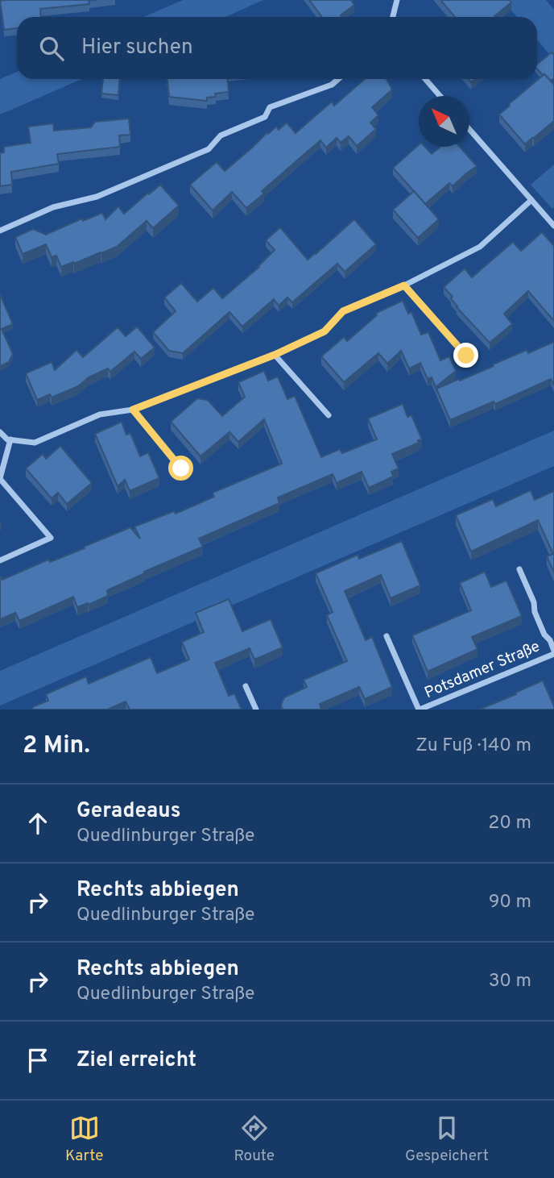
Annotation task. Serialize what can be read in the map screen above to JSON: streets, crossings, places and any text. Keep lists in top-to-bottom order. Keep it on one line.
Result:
{"streets":{"street":["Potsdamer Straße"]},"north":"top left","page":{"search":"Hier suchen","heading":["2 Min.","Zu Fuß · 140 m"],"list":[["Geradeaus","Quedlinburger Straße","20 m"],["Rechts abbiegen","Quedlinburger Straße","90 m"],["Rechts abbiegen","Quedlinburger Straße","30 m"],"Ziel erreicht"],"nav":["Karte","Route","Gespeichert"]}}
